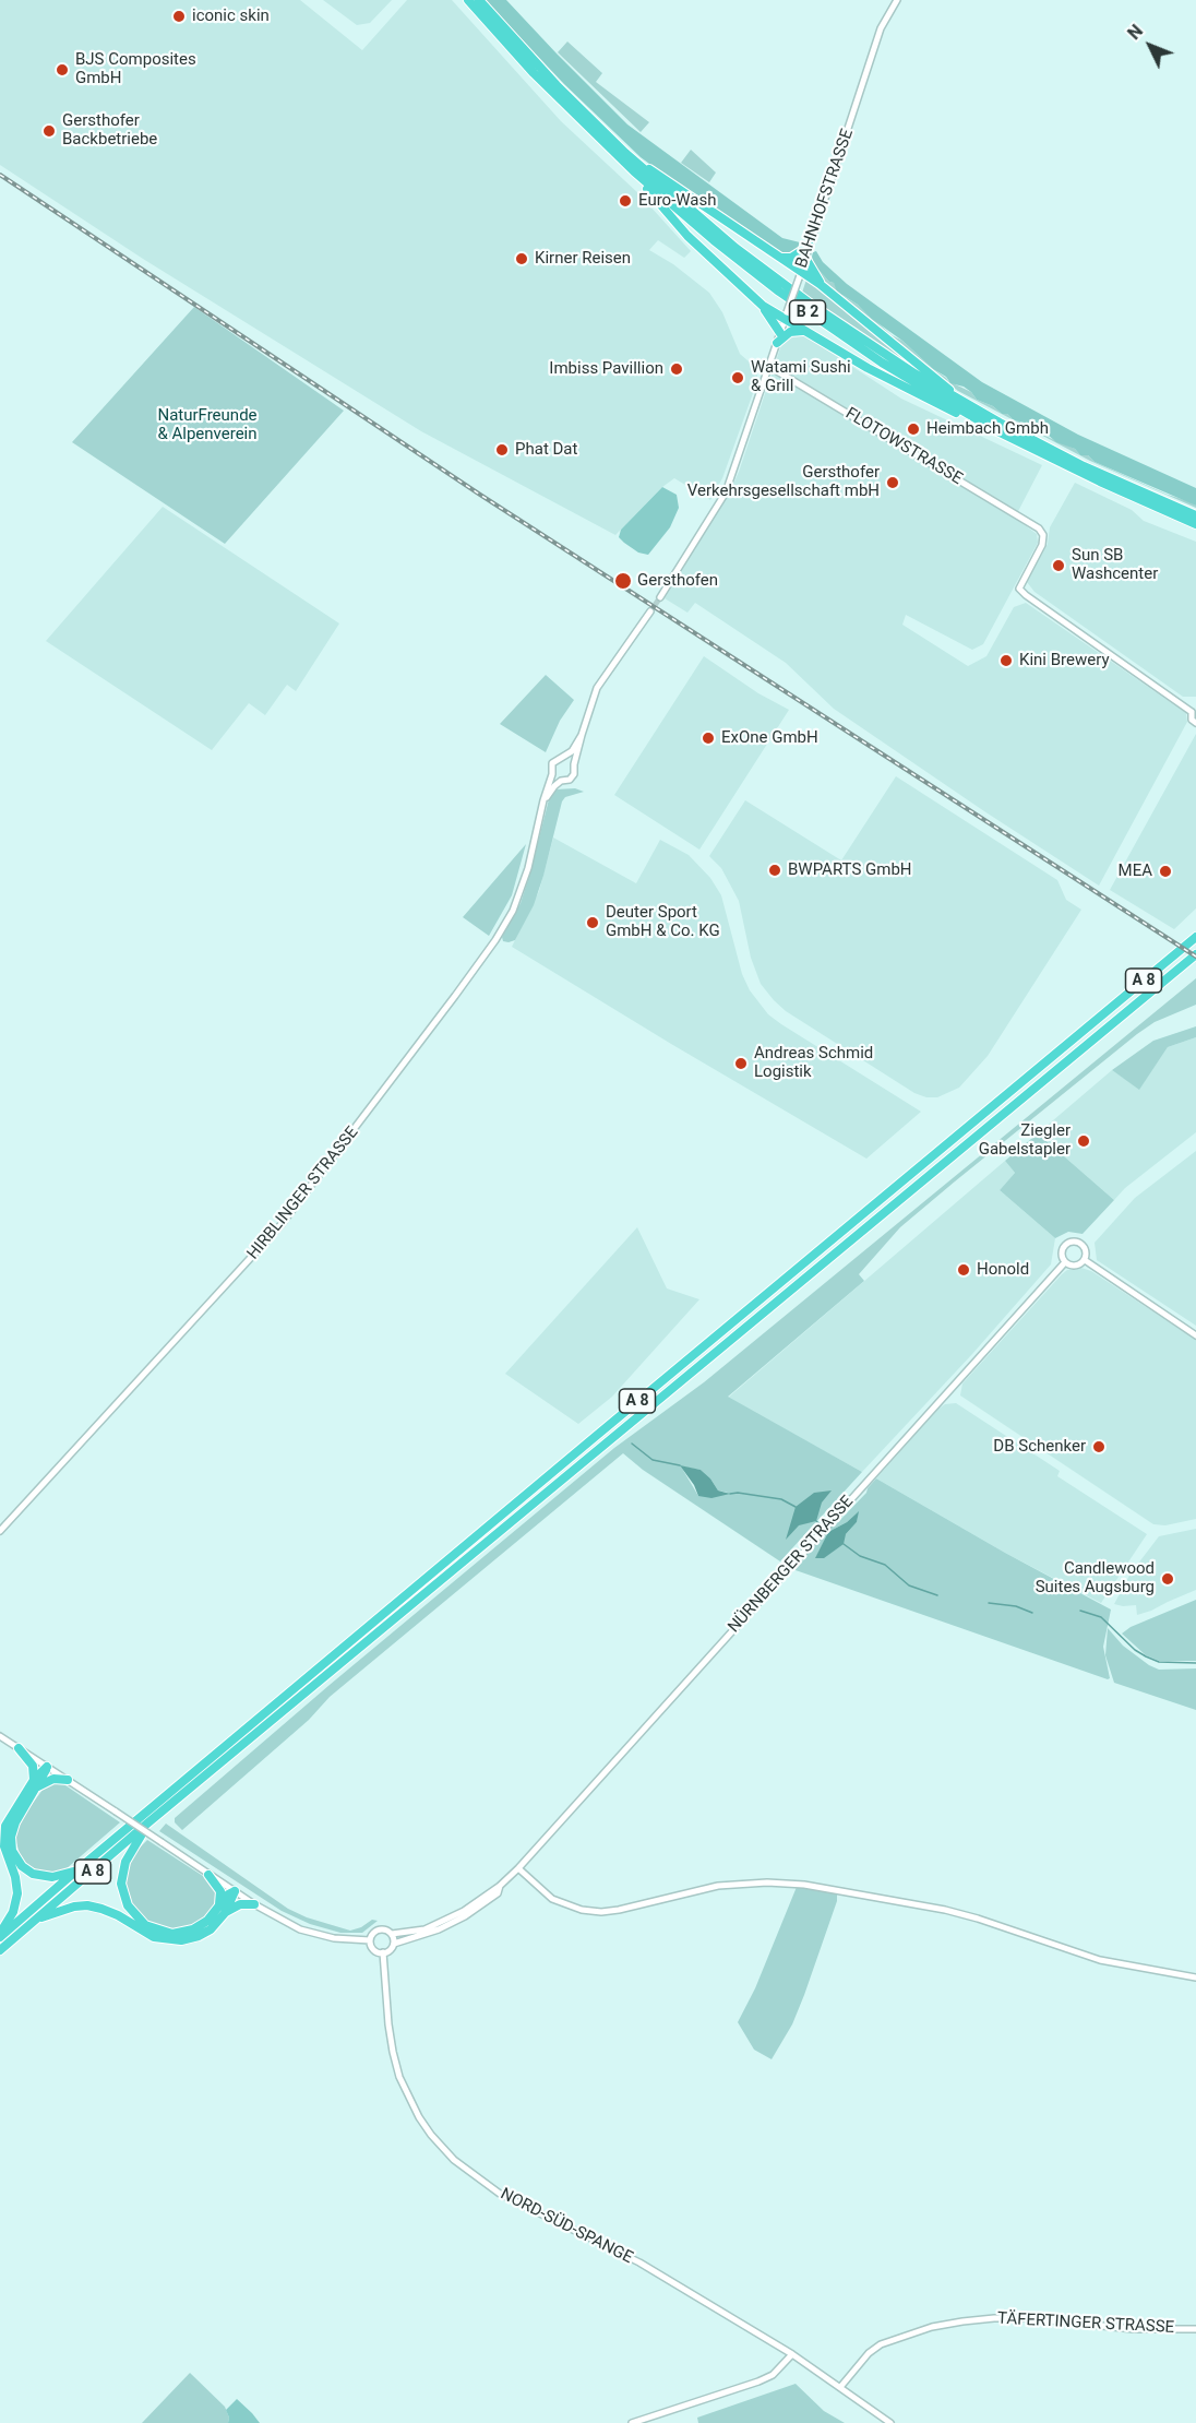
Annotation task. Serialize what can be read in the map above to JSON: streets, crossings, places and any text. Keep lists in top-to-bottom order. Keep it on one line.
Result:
{"streets":{"highway":["B 2","A 8"],"main road":["BAHNHOFSTRASSE","FLOTOWSTRASSE","HIRBLINGER STRASSE","NÜRNBERGER STRASSE","NORD-SÜD-SPANGE","TÄFERTINGER STRASSE"]},"crossings":[["BAHNHOFSTRASSE","FLOTOWSTRASSE"],["NORD-SÜD-SPANGE","TÄFERTINGER STRASSE"]],"parks":["NaturFreunde & Alpenverein"],"places":["iconic skin","BJS Composites GmbH","Gersthofer Backbetriebe","Euro-Wash","Kirner Reisen","Imbiss Pavillion","Watami Sushi & Grill","Heimbach Gmbh","Phat Dat","Gersthofer Verkehrsgesellschaft mbH","Sun SB Washcenter","Gersthofen","Kini Brewery","ExOne GmbH","BWPARTS GmbH","MEA","Deuter Sport GmbH & Co. KG","Andreas Schmid Logistik","Ziegler Gabelstapler","Honold","DB Schenker","Candlewood Suites Augsburg"],"north":"top left"}
